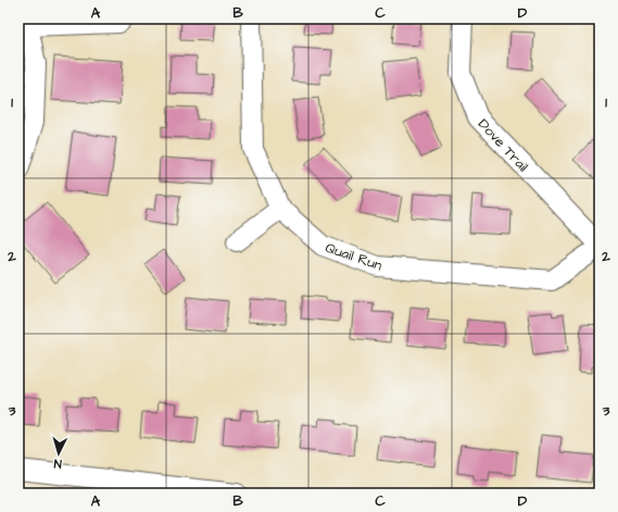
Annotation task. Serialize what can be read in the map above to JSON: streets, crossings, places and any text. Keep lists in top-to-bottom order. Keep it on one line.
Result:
{"streets":{"street":["Dove Trail","Quail Run"]},"crossings":[["Dove Trail","Quail Run"]],"north":"bottom","grid":{"columns":["A","B","C","D"],"rows":["1","2","3"]}}
